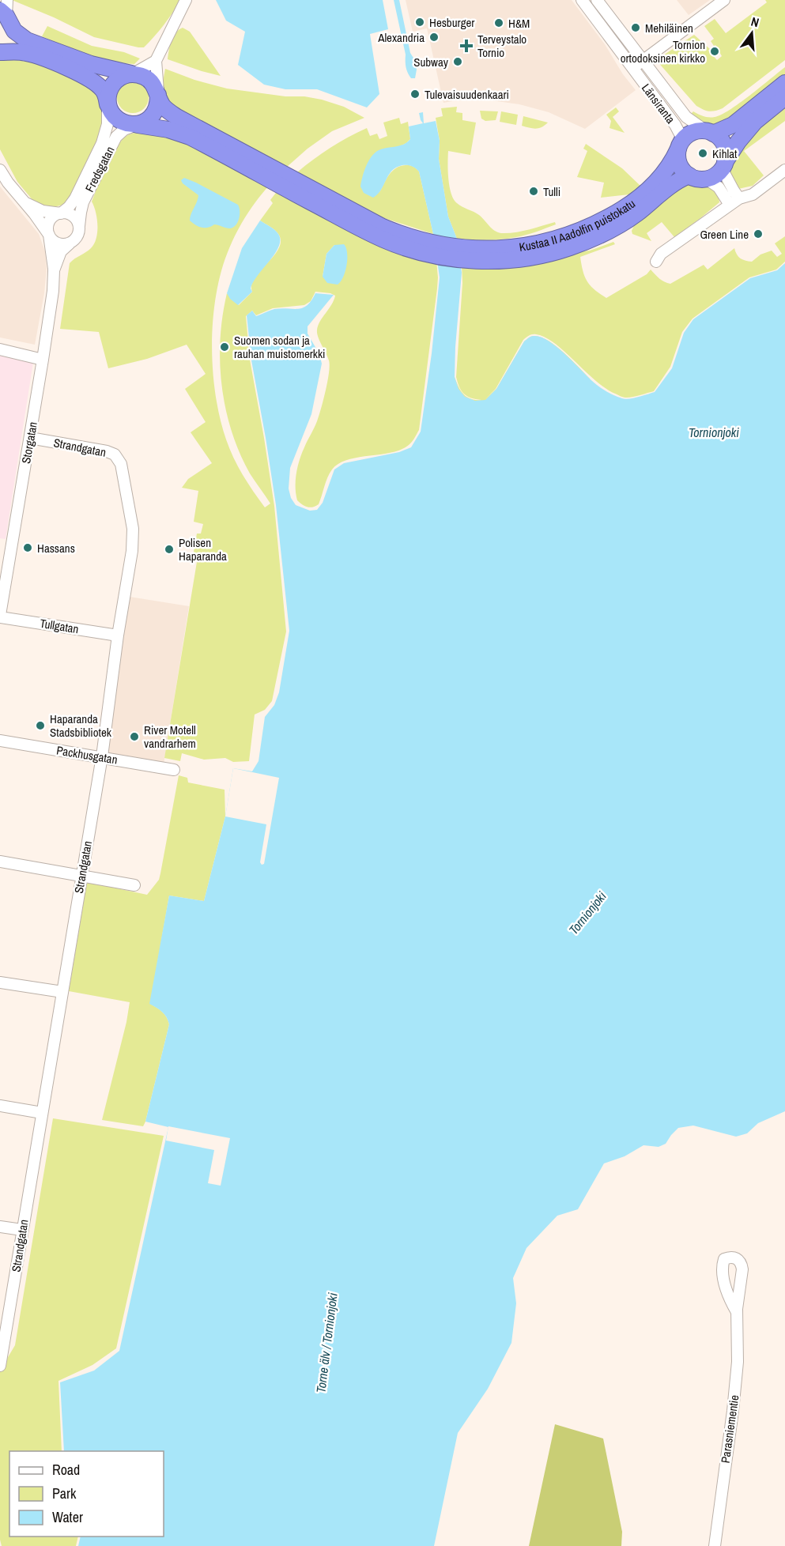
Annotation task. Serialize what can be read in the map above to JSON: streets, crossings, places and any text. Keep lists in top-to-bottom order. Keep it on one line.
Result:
{"streets":{"highway":["Kustaa II Aadolfin puistokatu"],"street":["Länsiranta","Fredsgatan","Storgatan","Strandgatan","Tullgatan","Packhusgatan","Parasniementie"]},"crossings":[["Länsiranta","Kustaa II Aadolfin puistokatu"],["Fredsgatan","Storgatan"],["Storgatan","Strandgatan"],["Storgatan","Tullgatan"],["Strandgatan","Tullgatan"],["Strandgatan","Packhusgatan"]],"water":["Tornionjoki","Torne älv / Tornionjoki"],"places":{"other":["Hesburger","H&M","Mehiläinen","Alexandria","Tornion ortodoksinen kirkko","Subway","Tulevaisuudenkaari","Kihlat","Tulli","Green Line","Suomen sodan ja rauhan muistomerkki","Hassans","Polisen Haparanda","Haparanda Stadsbibliotek","River Motell vandrarhem"],"health":["Terveystalo Tornio"]},"legend":["Road","Park","Water"],"north":"top"}
